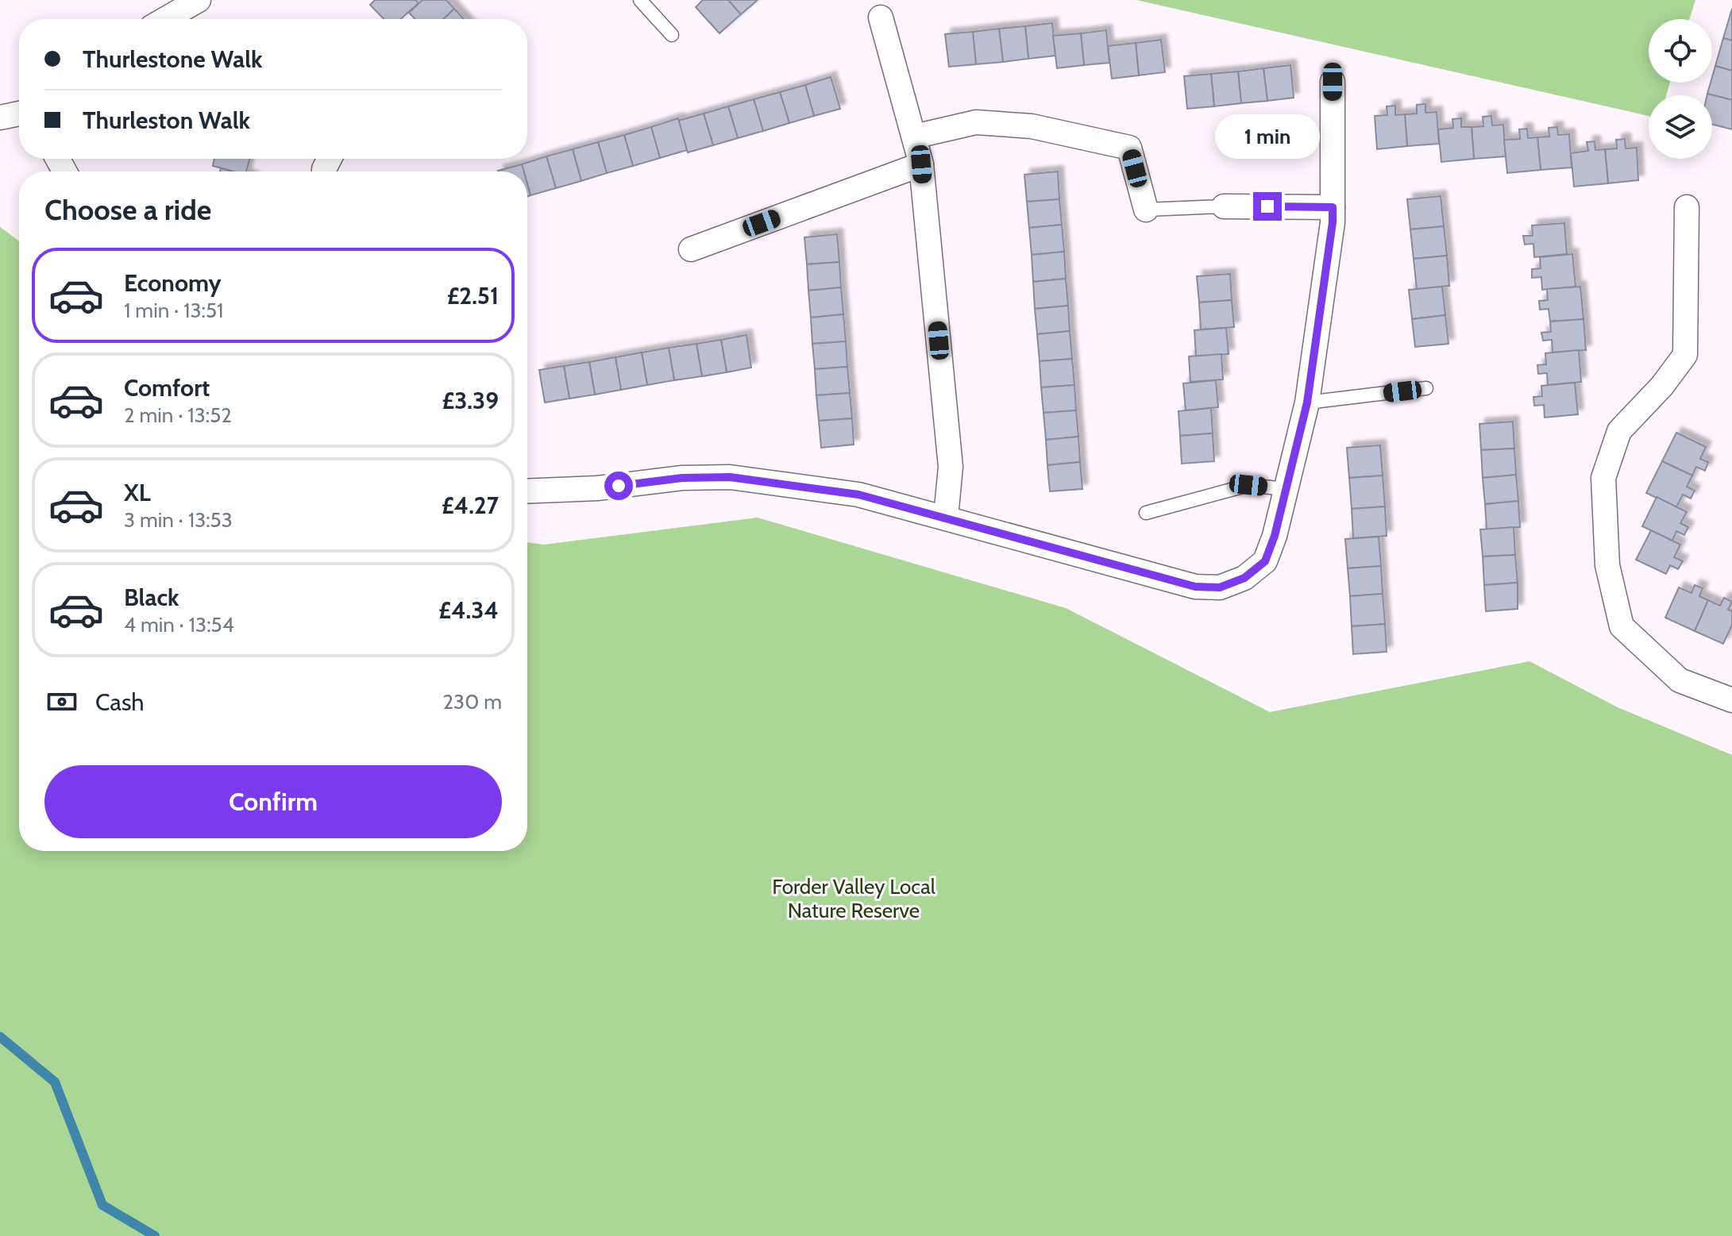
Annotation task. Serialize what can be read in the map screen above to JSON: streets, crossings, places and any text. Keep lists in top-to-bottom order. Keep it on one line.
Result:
{"parks":["Forder Valley Local Nature Reserve"],"page":{"banner":["Thurlestone Walk","Thurleston Walk"],"bubble":"1 min","heading":"Choose a ride","list":[{"name":"Economy","note":"1 min · 13:51","value":"£2.51"},{"name":"Comfort","note":"2 min · 13:52","value":"£3.39"},{"name":"XL","note":"3 min · 13:53","value":"£4.27"},{"name":"Black","note":"4 min · 13:54","value":"£4.34"}],"pay":["Cash","230 m"],"buttons":"Confirm"}}
